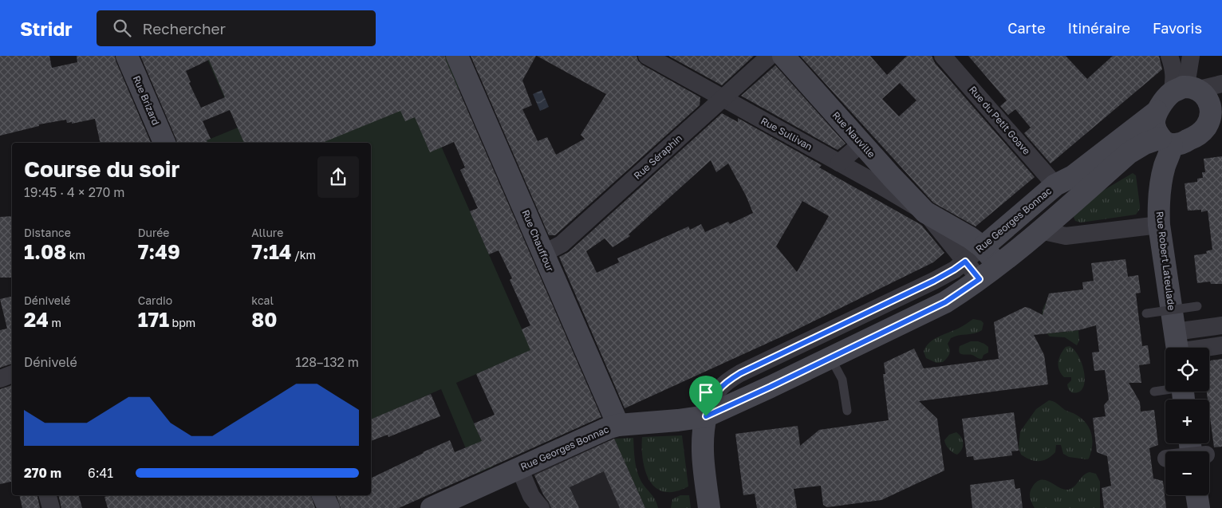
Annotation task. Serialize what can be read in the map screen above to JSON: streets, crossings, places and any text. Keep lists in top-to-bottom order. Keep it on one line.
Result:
{"streets":{"street":["Rue Brizard","Rue du Petit Goave","Rue Sullivan","Rue Nauville","Rue Séraphin","Rue Georges Bonnac","Rue Chauffour","Rue Robert Lateulade"]},"crossings":[["Rue du Petit Goave","Rue Georges Bonnac"],["Rue Sullivan","Rue Nauville"],["Rue Sullivan","Rue Séraphin"],["Rue Sullivan","Rue Georges Bonnac"],["Rue Séraphin","Rue Chauffour"],["Rue Georges Bonnac","Rue Chauffour"],["Rue Georges Bonnac","Rue Robert Lateulade"]],"page":{"header":"Stridr","search":"Rechercher","nav":["Carte","Itinéraire","Favoris"],"heading":["Course du soir","19:45 · 4 × 270 m"],"stats":[["Distance","1.08 km"],["Durée","7:49"],["Allure","7:14 /km"],["Dénivelé","24 m"],["Cardio","171 bpm"],["kcal","80"]],"chart":["Dénivelé","128–132 m"],"map_buttons":["+","−"],"list":[{"name":"270 m","note":"6:41"}]}}
